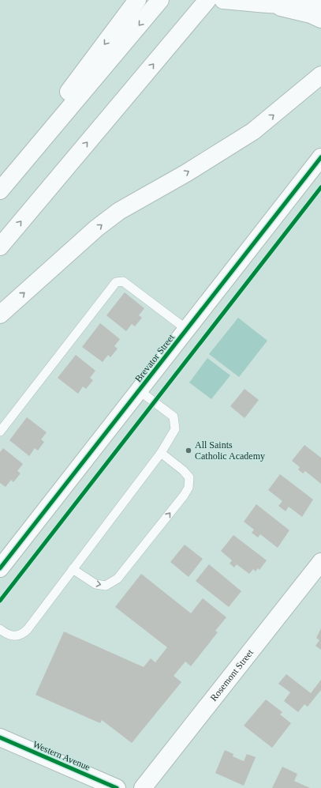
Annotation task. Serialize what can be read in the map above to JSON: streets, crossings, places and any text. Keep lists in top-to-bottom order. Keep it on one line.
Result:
{"streets":{"main road":["Brevator Street","Rosemont Street","Western Avenue"]},"places":["All Saints Catholic Academy"]}
